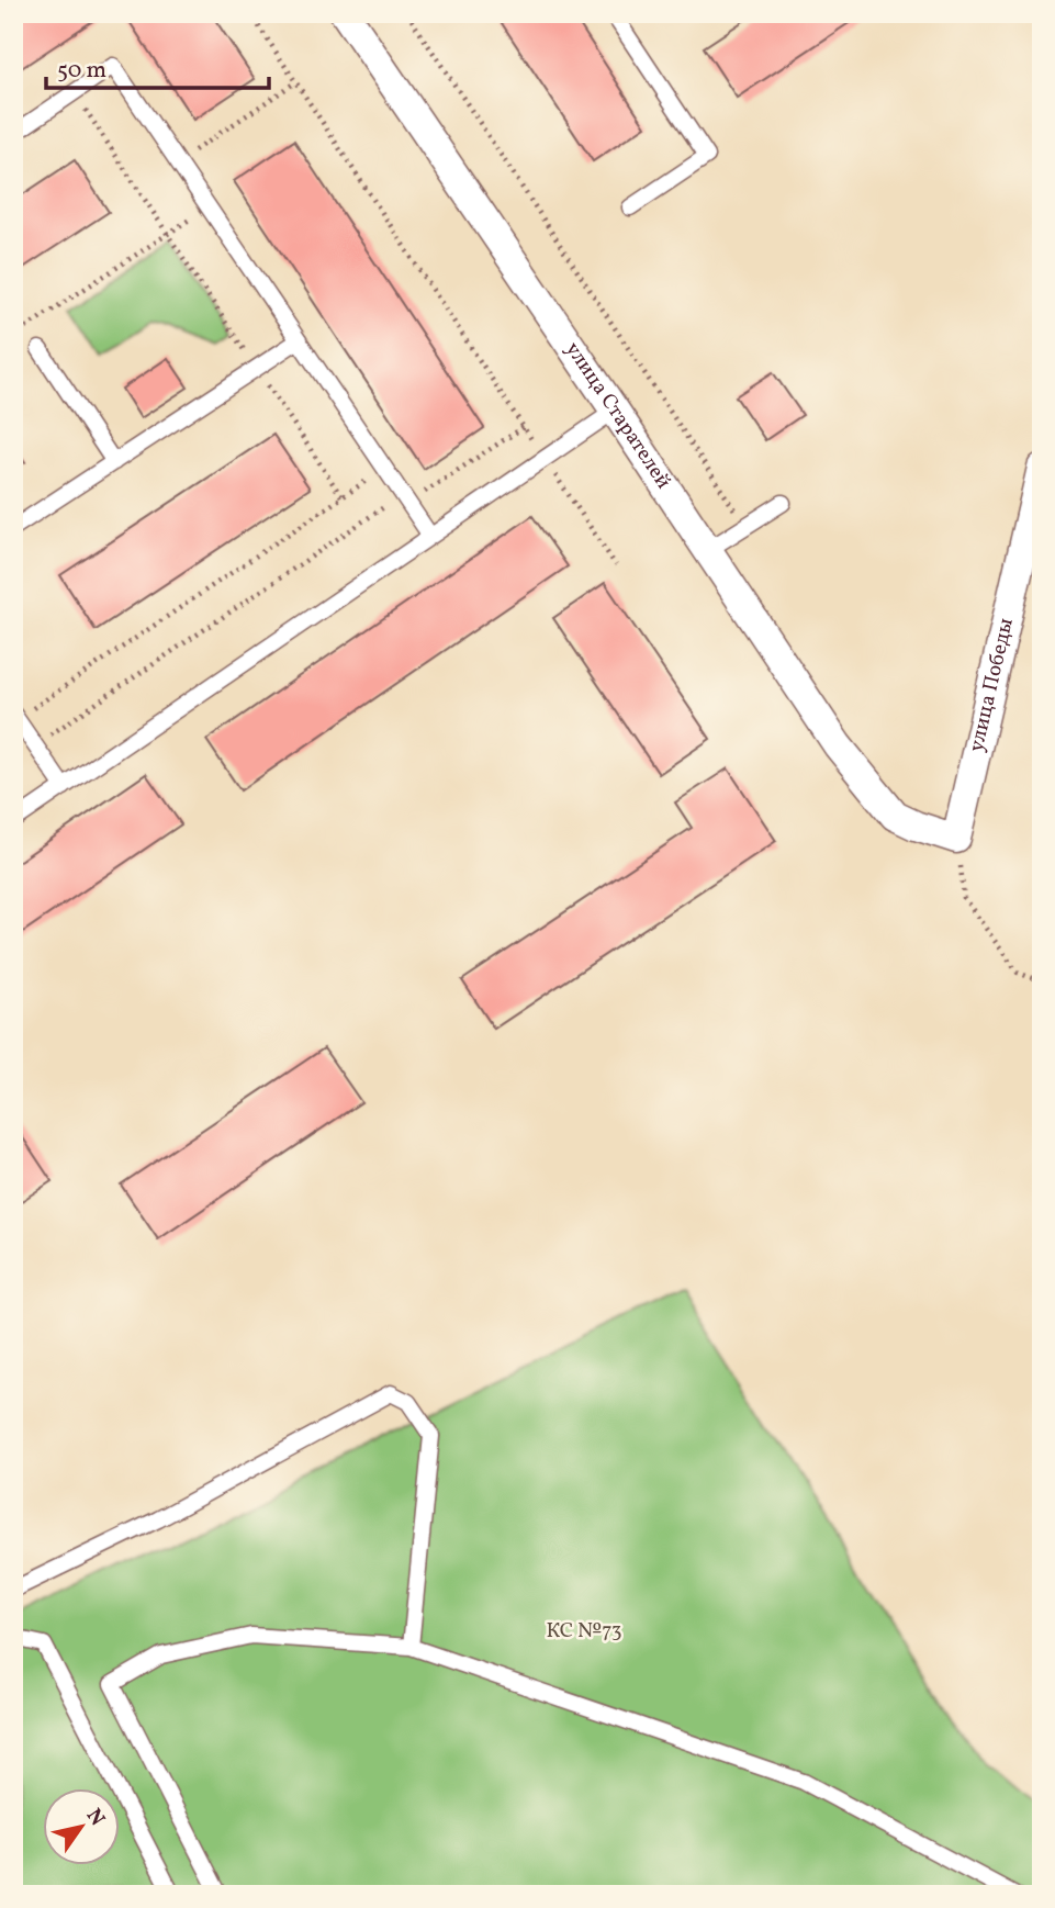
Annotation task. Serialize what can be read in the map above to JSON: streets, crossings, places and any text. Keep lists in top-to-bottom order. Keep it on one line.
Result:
{"streets":{"street":["улица Старателей","улица Победы"]},"crossings":[["улица Старателей","улица Победы"]],"parks":["КС №73"],"scale_bar":"50 m","north":"top right"}
